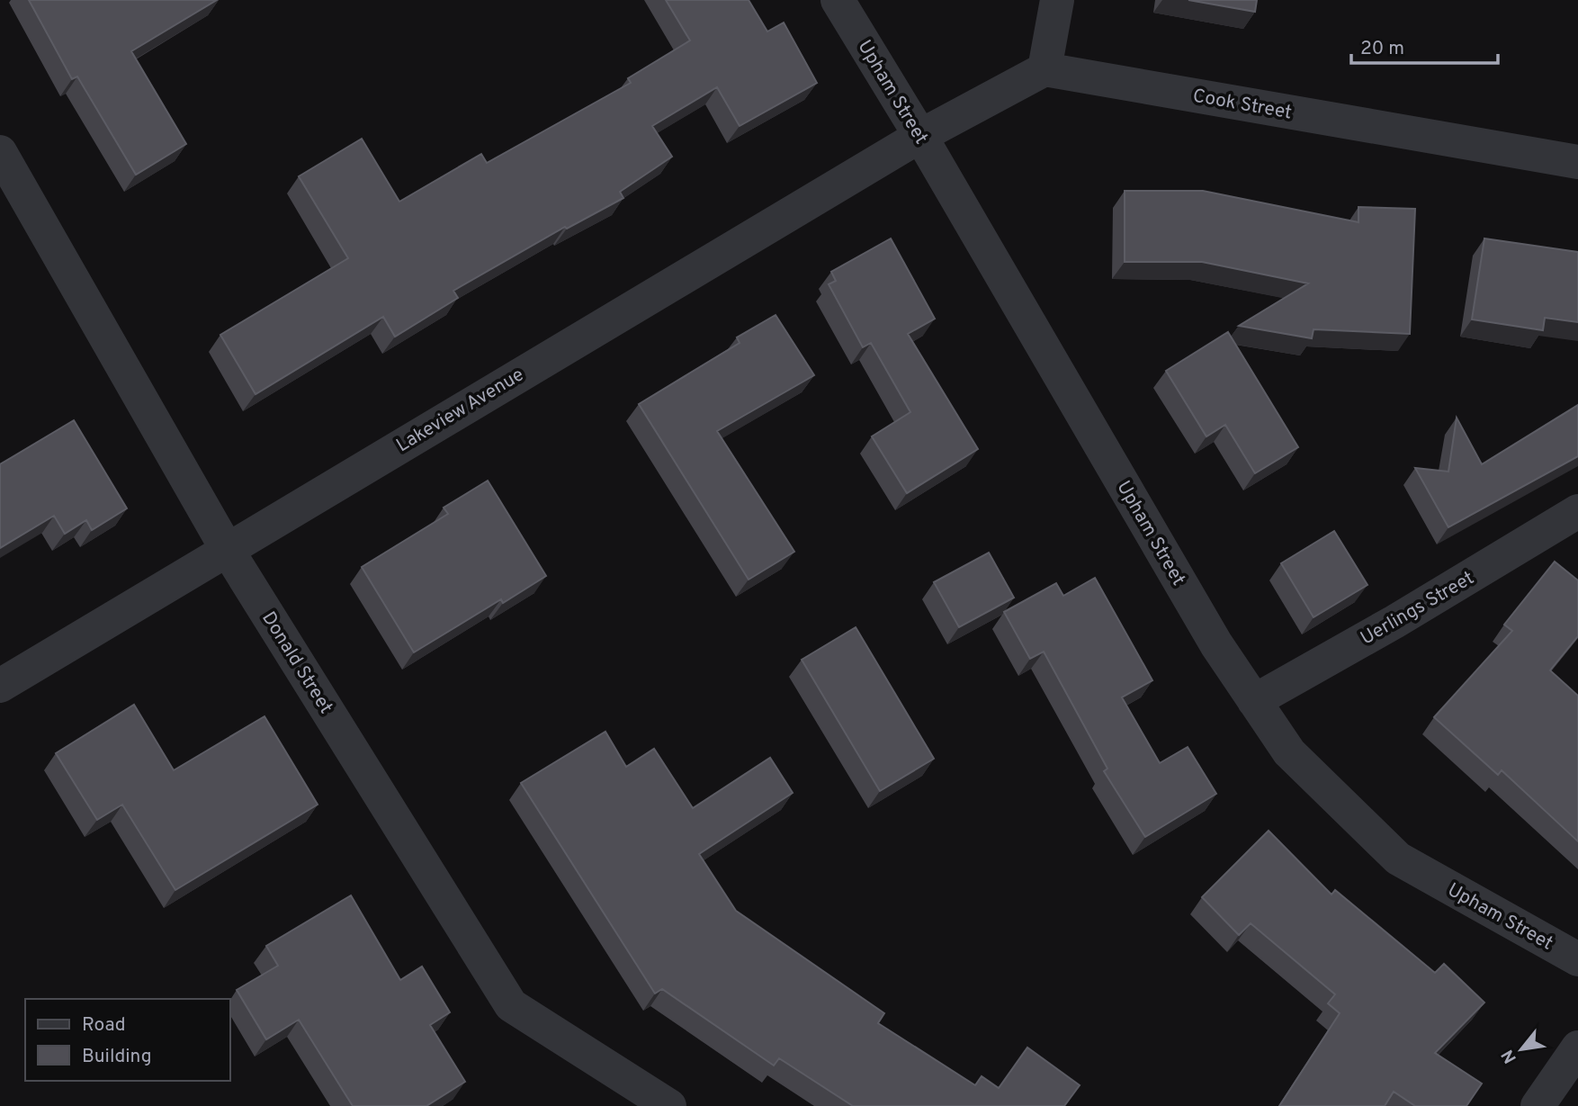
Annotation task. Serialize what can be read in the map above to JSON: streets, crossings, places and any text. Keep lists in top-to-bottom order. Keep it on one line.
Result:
{"streets":{"street":["Upham Street","Cook Street","Lakeview Avenue","Uerlings Street","Donald Street"]},"crossings":[["Upham Street","Lakeview Avenue"],["Upham Street","Uerlings Street"],["Lakeview Avenue","Donald Street"]],"legend":["Road","Building"],"scale_bar":"20 m","north":"bottom left"}
